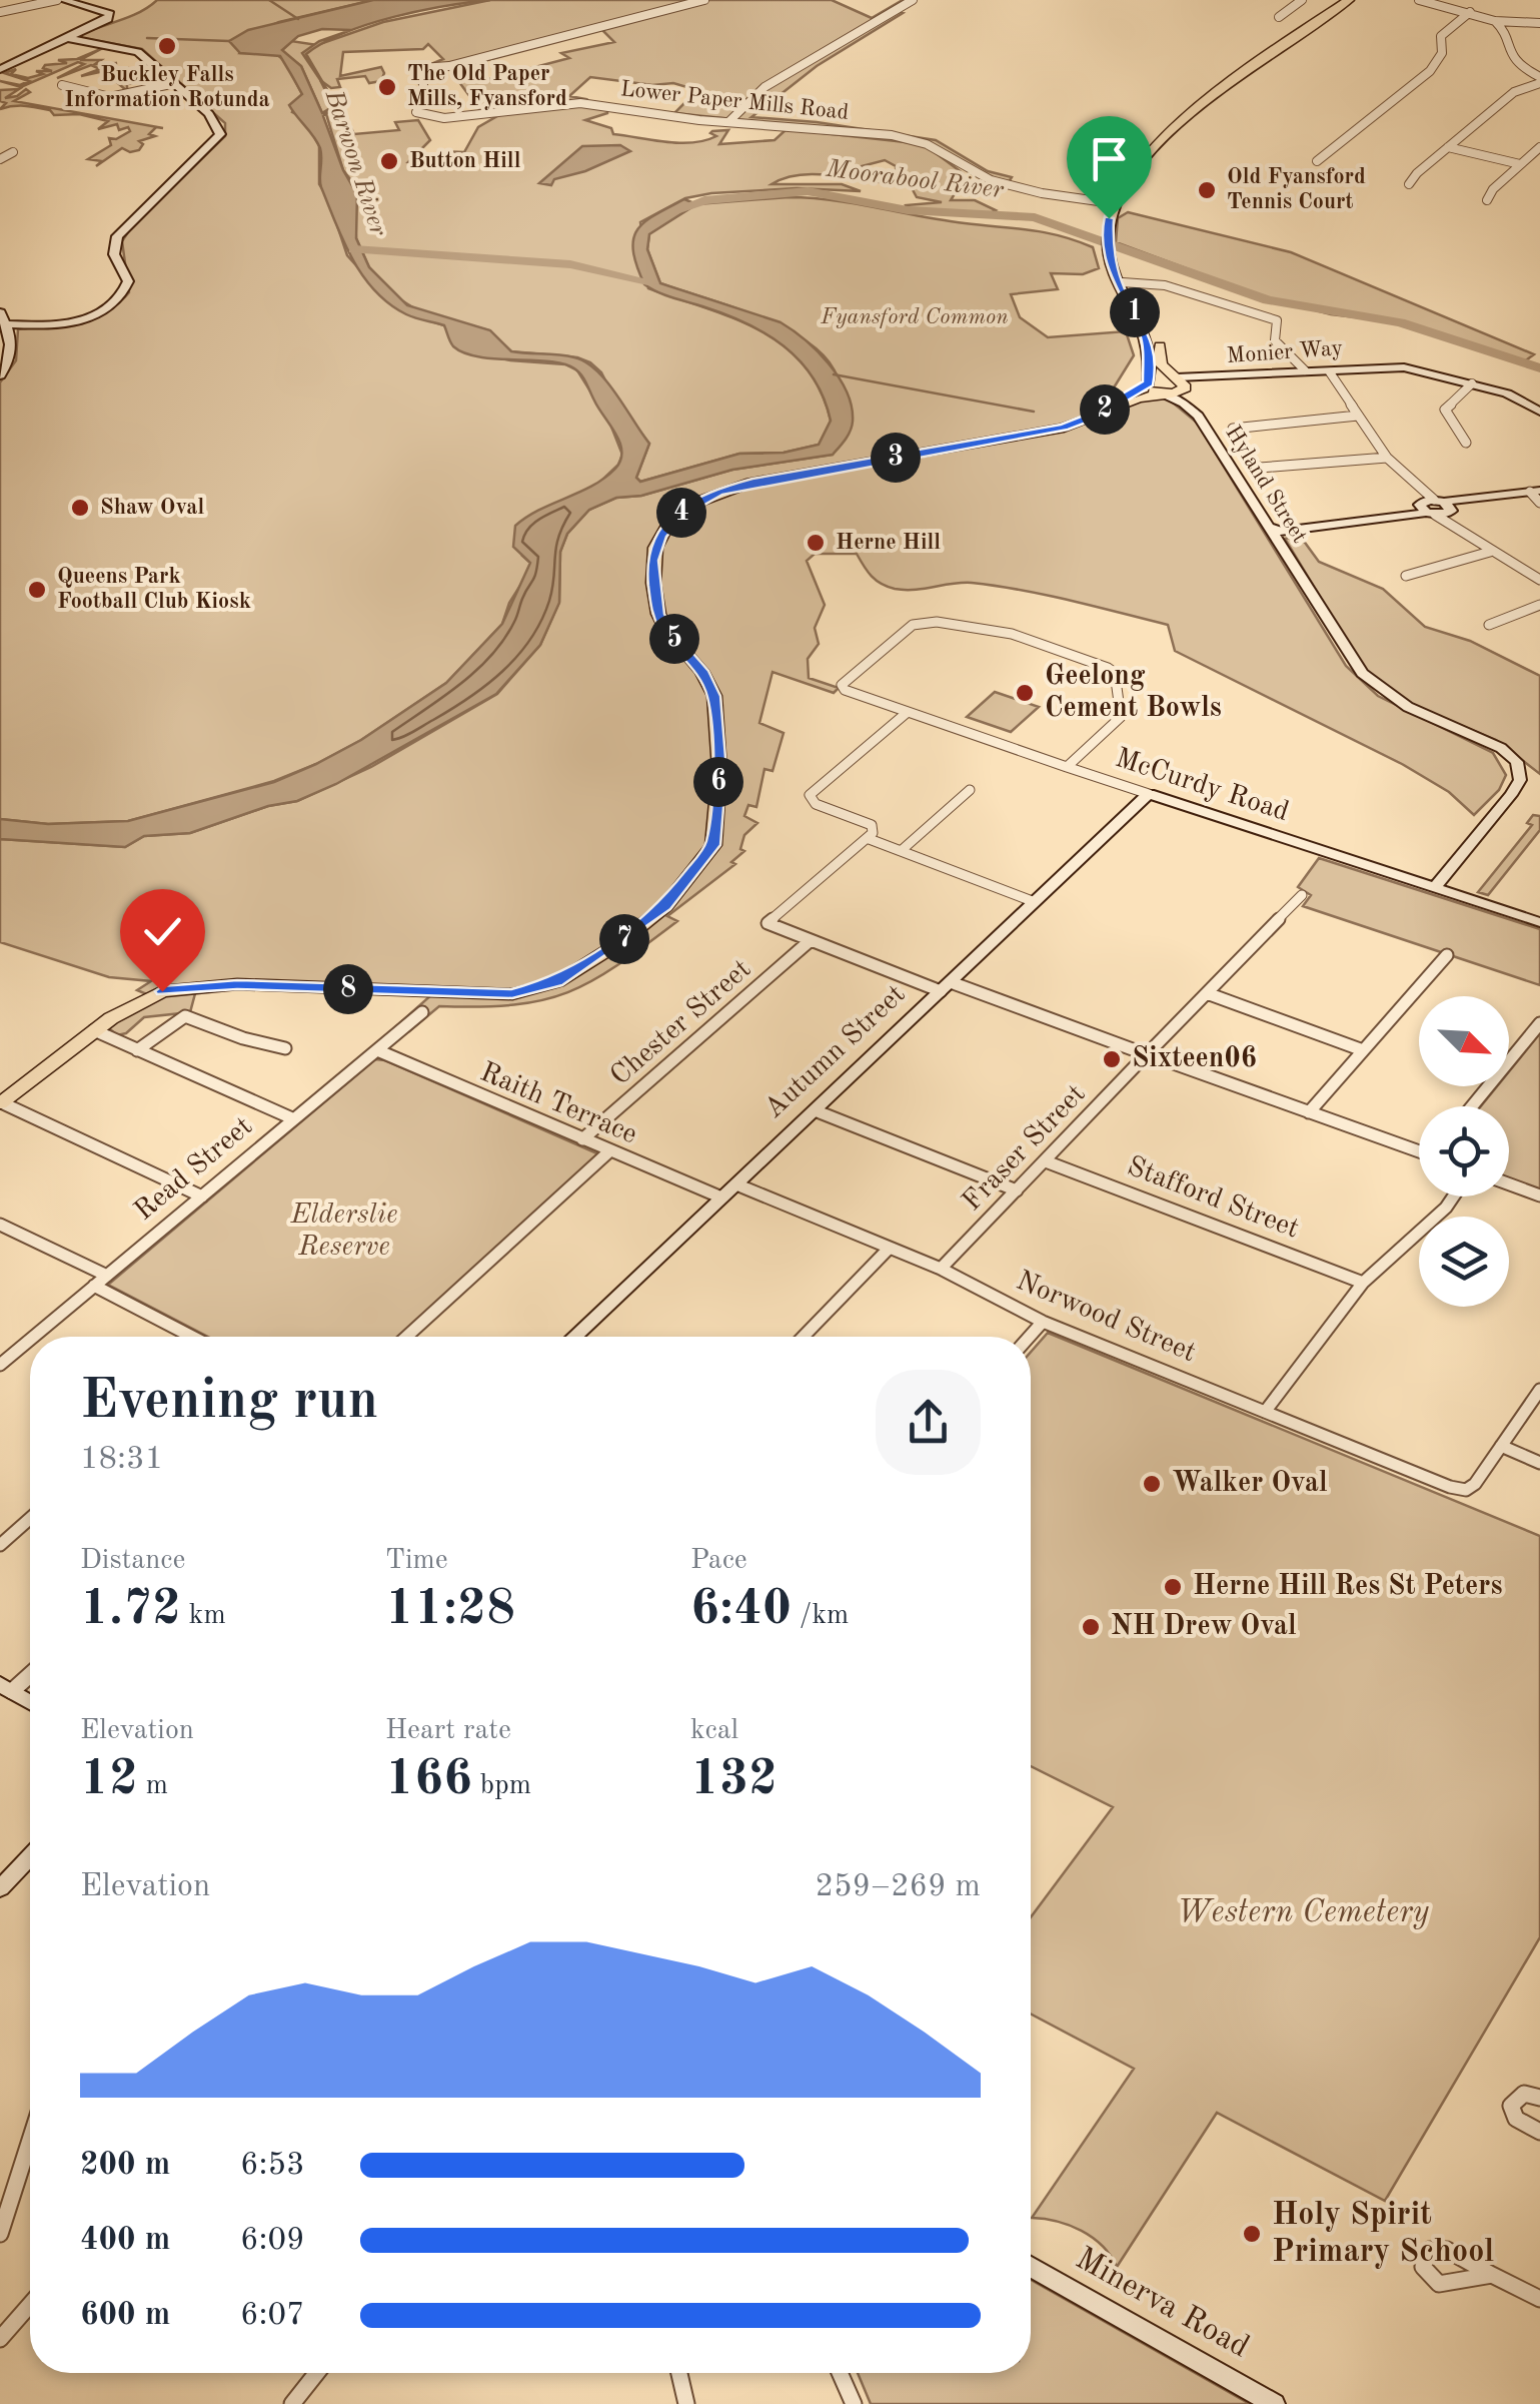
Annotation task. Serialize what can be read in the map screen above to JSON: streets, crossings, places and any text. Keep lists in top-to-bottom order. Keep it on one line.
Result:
{"streets":{"street":["Lower Paper Mills Road","Monier Way","Hyland Street","McCurdy Road","Chester Street","Autumn Street","Raith Terrace","Fraser Street","Read Street","Stafford Street","Norwood Street","Minerva Road"]},"crossings":[["Monier Way","Hyland Street"],["Hyland Street","McCurdy Road"],["McCurdy Road","Autumn Street"],["Chester Street","Raith Terrace"],["Autumn Street","Raith Terrace"],["Autumn Street","Norwood Street"],["Raith Terrace","Read Street"],["Fraser Street","Stafford Street"],["Fraser Street","Norwood Street"]],"water":["Barwon River","Moorabool River"],"parks":["Fyansford Common","Elderslie Reserve","Western Cemetery"],"places":["Buckley Falls Information Rotunda","The Old Paper Mills, Fyansford","Button Hill","Old Fyansford Tennis Court","Shaw Oval","Herne Hill","Queens Park Football Club Kiosk","Geelong Cement Bowls","Sixteen06","Walker Oval","Herne Hill Res St Peters","NH Drew Oval","Holy Spirit Primary School"],"north":"bottom right","page":{"pins":["1","2","3","4","5","6","7","8"],"heading":["Evening run","18:31"],"stats":[["Distance","1.72 km"],["Time","11:28"],["Pace","6:40 /km"],["Elevation","12 m"],["Heart rate","166 bpm"],["kcal","132"]],"chart":["Elevation","259–269 m"],"list":[{"name":"200 m","note":"6:53"},{"name":"400 m","note":"6:09"},{"name":"600 m","note":"6:07"}]}}
